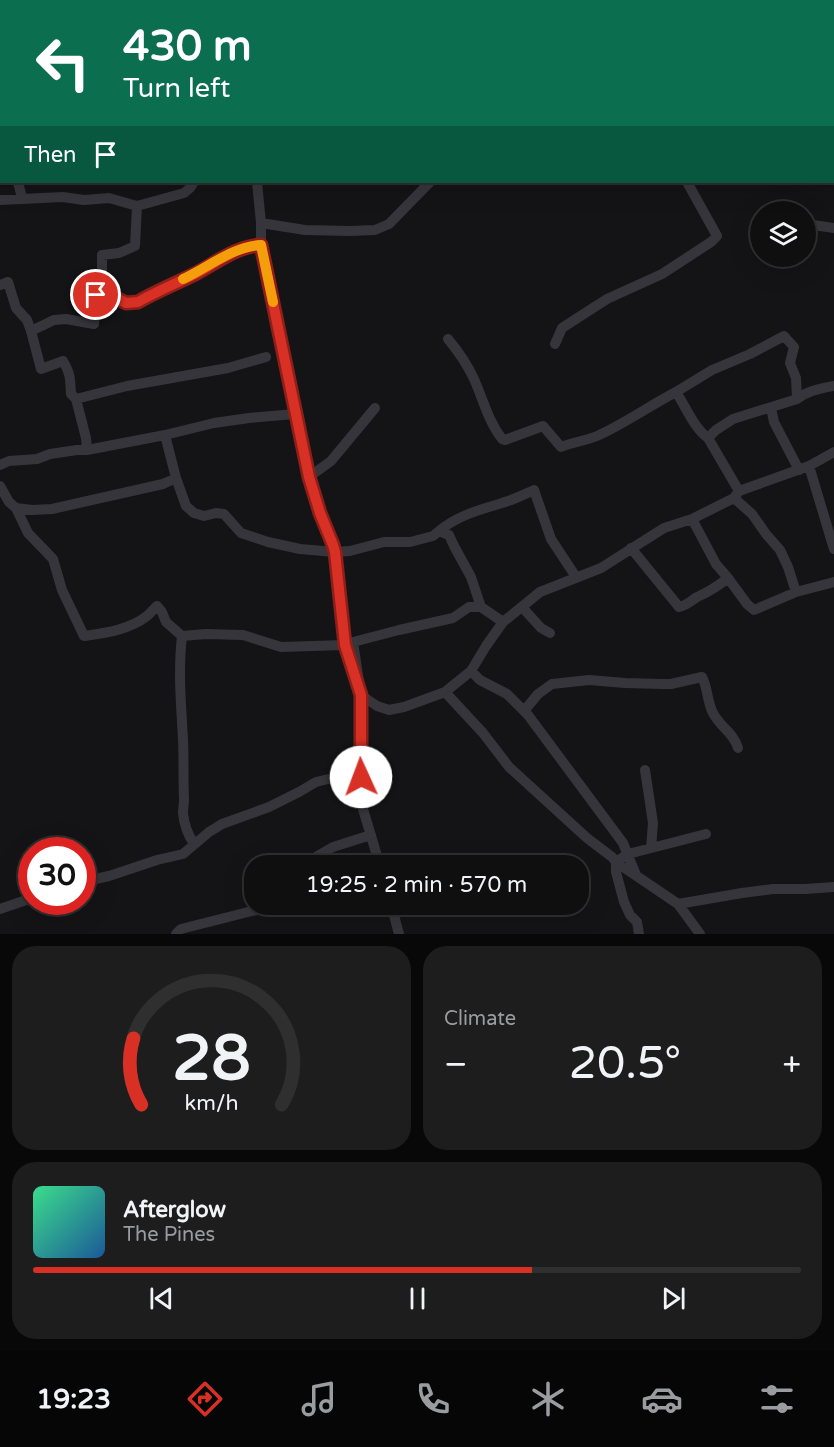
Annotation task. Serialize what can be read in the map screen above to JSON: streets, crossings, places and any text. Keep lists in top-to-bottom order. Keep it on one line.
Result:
{"page":{"turn":["430 m","Turn left"],"then":"Then","limit":"30","trip":"19:25 · 2 min · 570 m","tile":"Climate","heat":["−","20.5°","+"],"song":["Afterglow","The Pines"],"tabs":"19:23","gauge":["28","km/h"]}}
